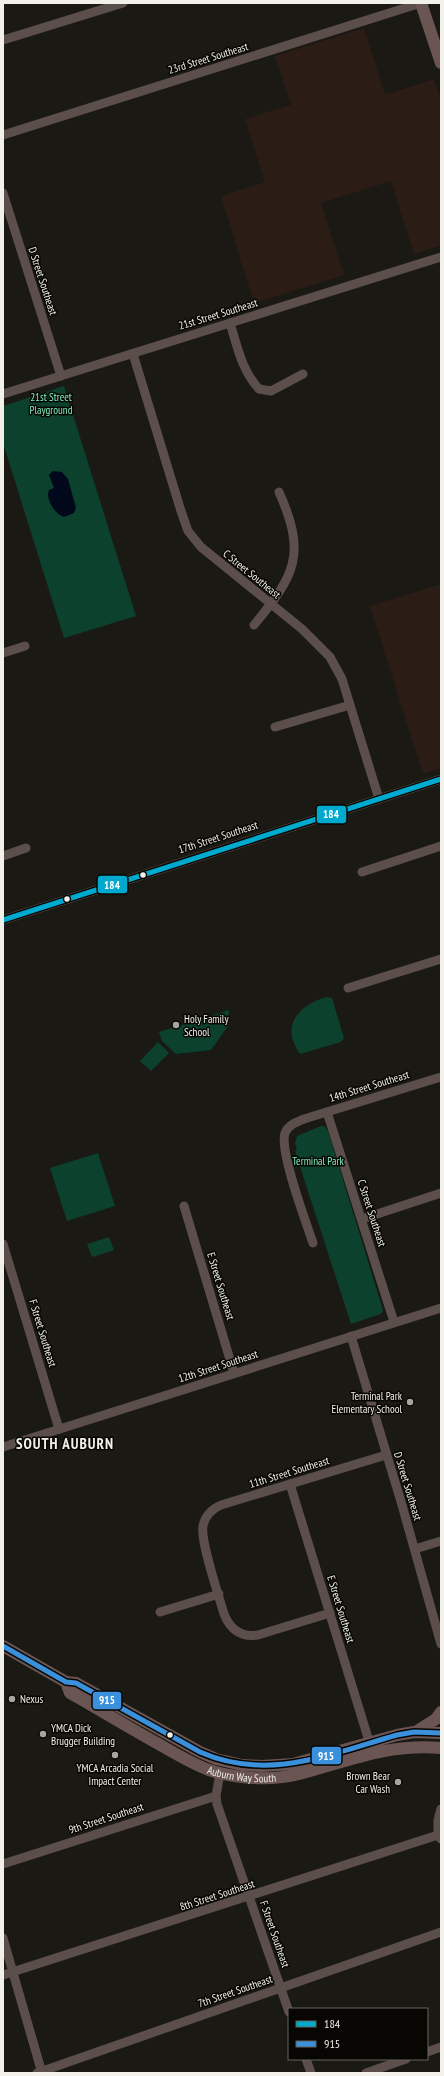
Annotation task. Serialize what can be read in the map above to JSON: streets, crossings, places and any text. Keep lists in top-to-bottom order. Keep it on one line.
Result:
{"streets":{"main road":["Auburn Way South"],"street":["23rd Street Southeast","D Street Southeast","21st Street Southeast","C Street Southeast","17th Street Southeast","14th Street Southeast","E Street Southeast","F Street Southeast","12th Street Southeast","11th Street Southeast","9th Street Southeast","8th Street Southeast","7th Street Southeast"]},"crossings":[["D Street Southeast","21st Street Southeast"],["D Street Southeast","12th Street Southeast"],["D Street Southeast","11th Street Southeast"],["21st Street Southeast","C Street Southeast"],["C Street Southeast","17th Street Southeast"],["C Street Southeast","14th Street Southeast"],["C Street Southeast","12th Street Southeast"],["E Street Southeast","12th Street Southeast"],["E Street Southeast","11th Street Southeast"],["E Street Southeast","Auburn Way South"],["F Street Southeast","12th Street Southeast"],["F Street Southeast","Auburn Way South"],["F Street Southeast","9th Street Southeast"],["F Street Southeast","8th Street Southeast"],["F Street Southeast","7th Street Southeast"]],"districts":["SOUTH AUBURN"],"parks":["21st Street Playground","Terminal Park"],"places":["Holy Family School","Terminal Park Elementary School","Nexus","YMCA Dick Brugger Building","YMCA Arcadia Social Impact Center","Brown Bear Car Wash"],"lines":["transit line 184","transit line 915"],"legend":["184","915"]}
